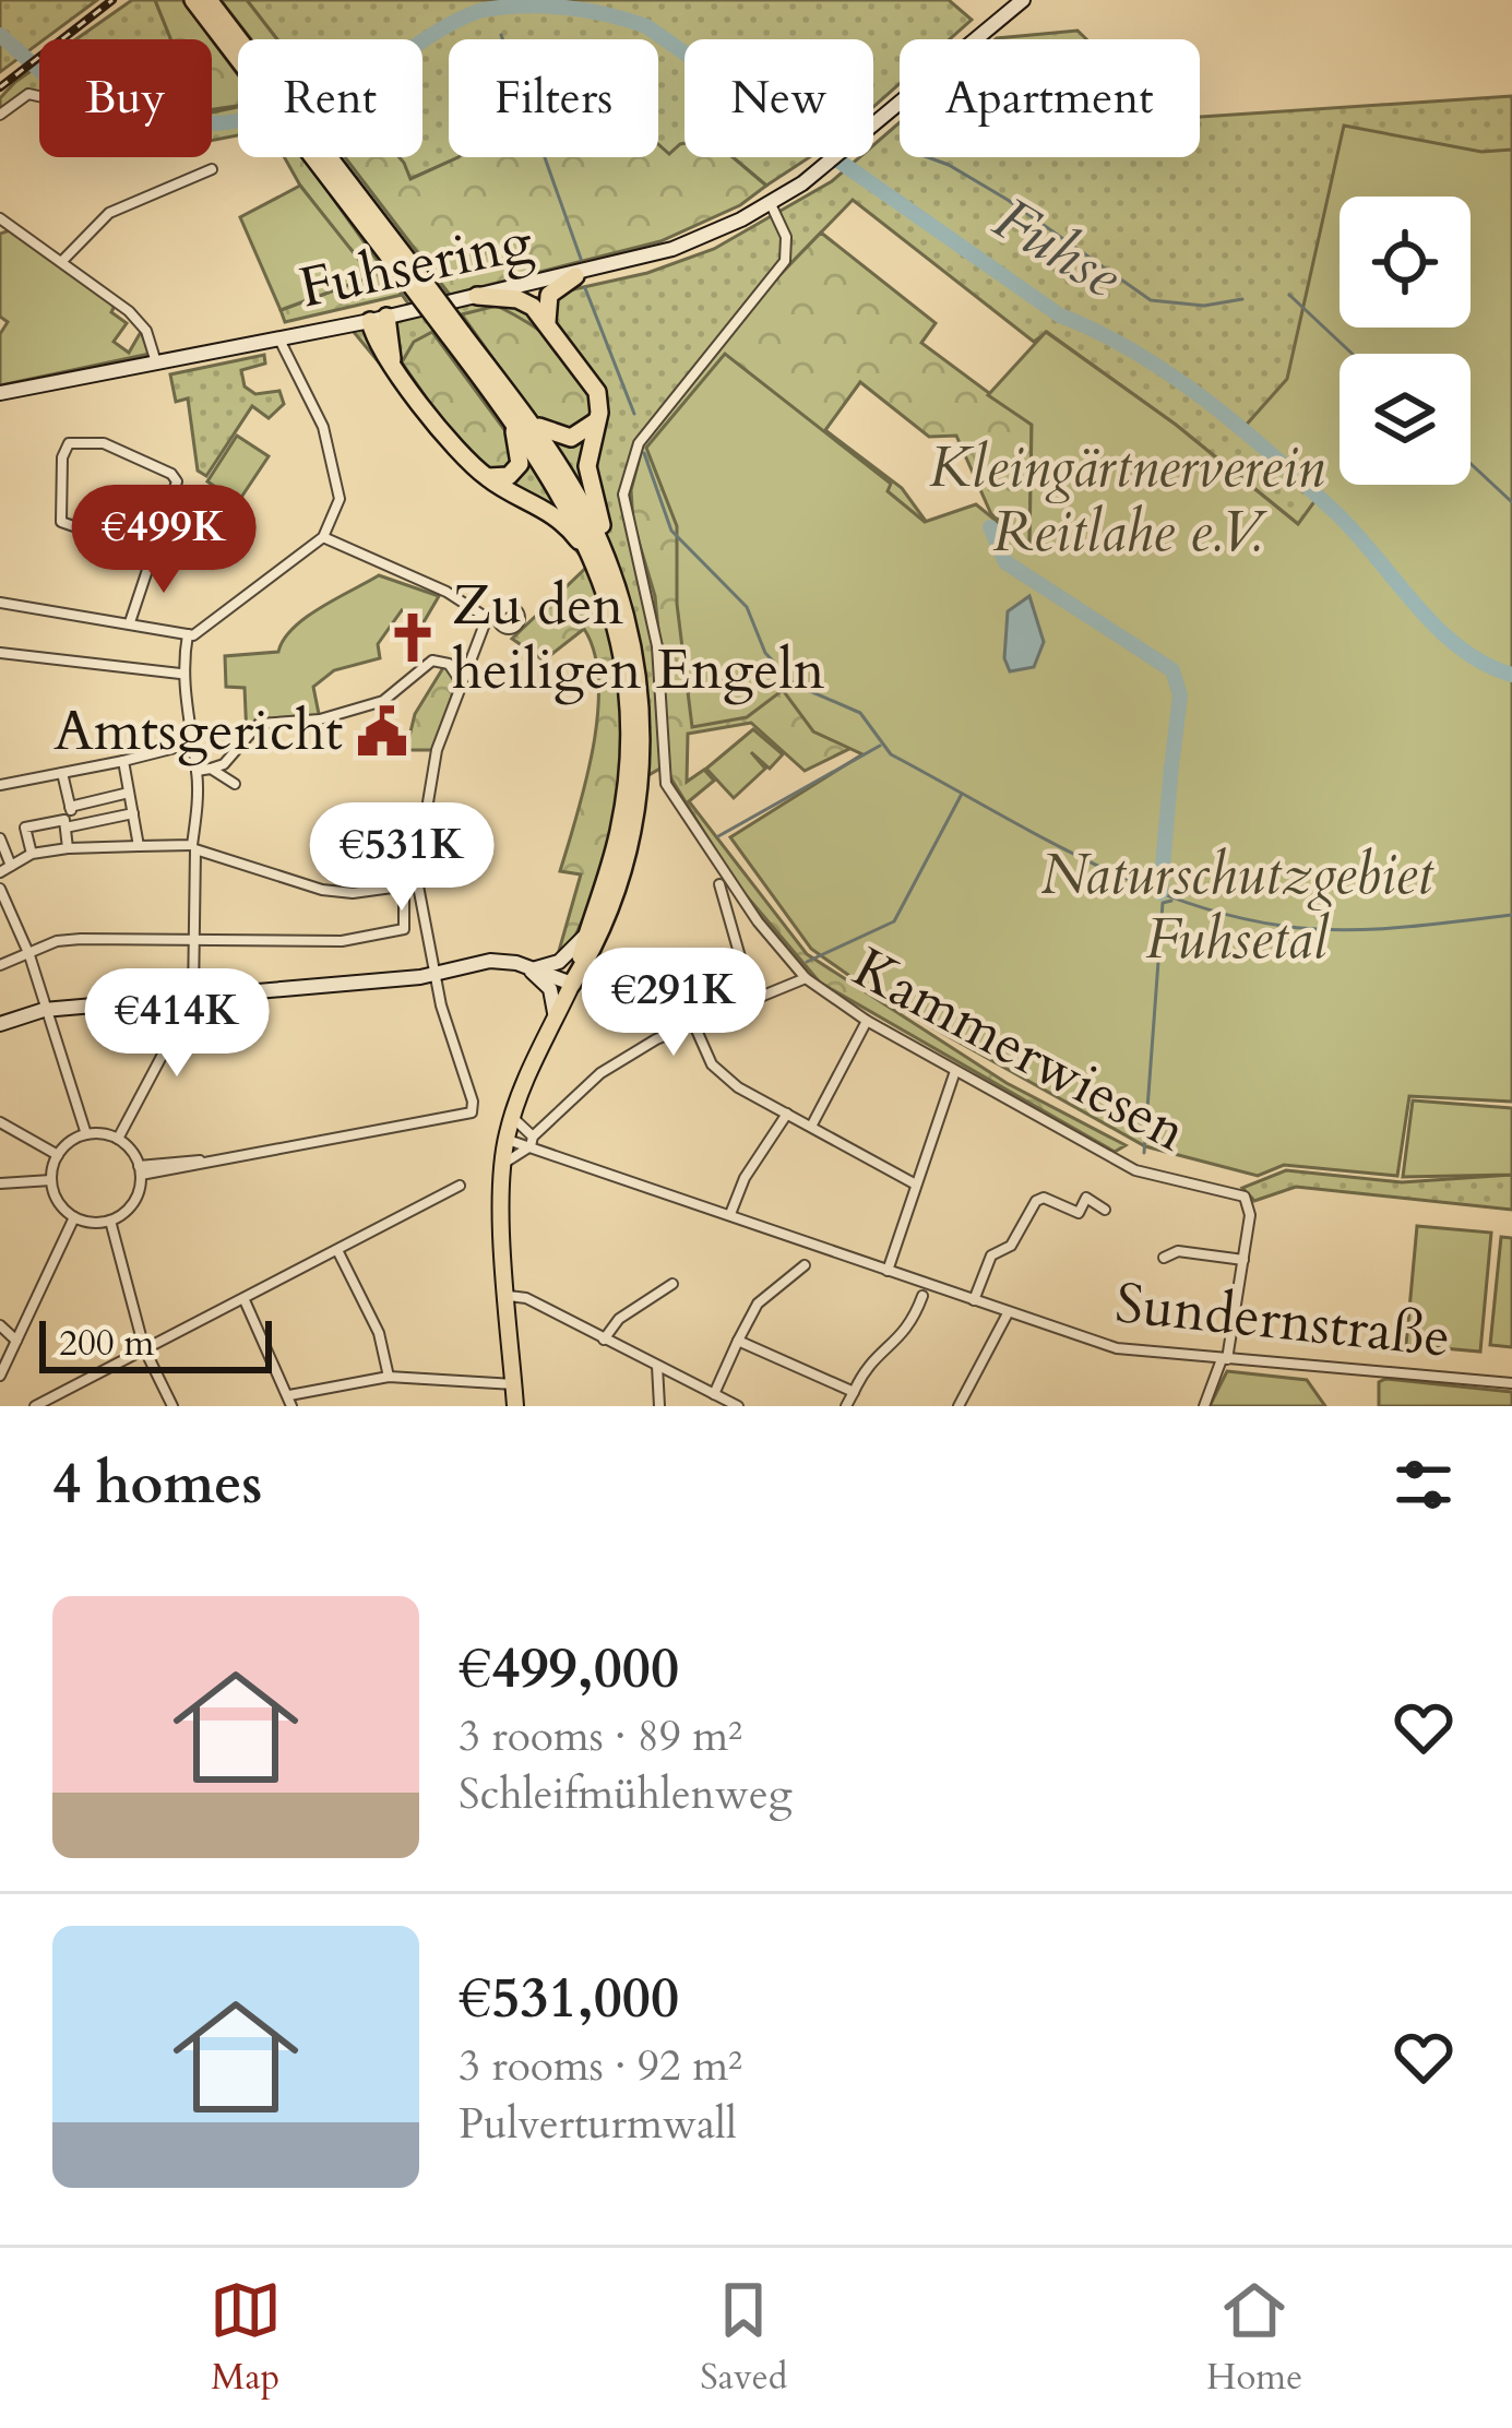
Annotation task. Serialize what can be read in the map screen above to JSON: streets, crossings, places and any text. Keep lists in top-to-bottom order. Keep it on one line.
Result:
{"streets":{"street":["Fuhsering","Kammerwiesen","Sundernstraße"]},"crossings":[["Fuhsering","Kammerwiesen"]],"water":["Fuhse"],"parks":["Kleingärtnerverein Reitlahe e.V.","Naturschutzgebiet Fuhsetal"],"places":{"church":["Zu den heiligen Engeln"],"public building":["Amtsgericht"]},"scale_bar":"200 m","page":{"chip":["Buy","Rent","Filters","New","Apartment"],"price":["€499K","€531K","€291K","€414K"],"scale":"200 m","heading":"4 homes","list":[{"name":"€499,000","note":"3 rooms · 89 m² · Schleifmühlenweg"},{"name":"€531,000","note":"3 rooms · 92 m² · Pulverturmwall"}],"tabs":["Map","Saved","Home"]}}
